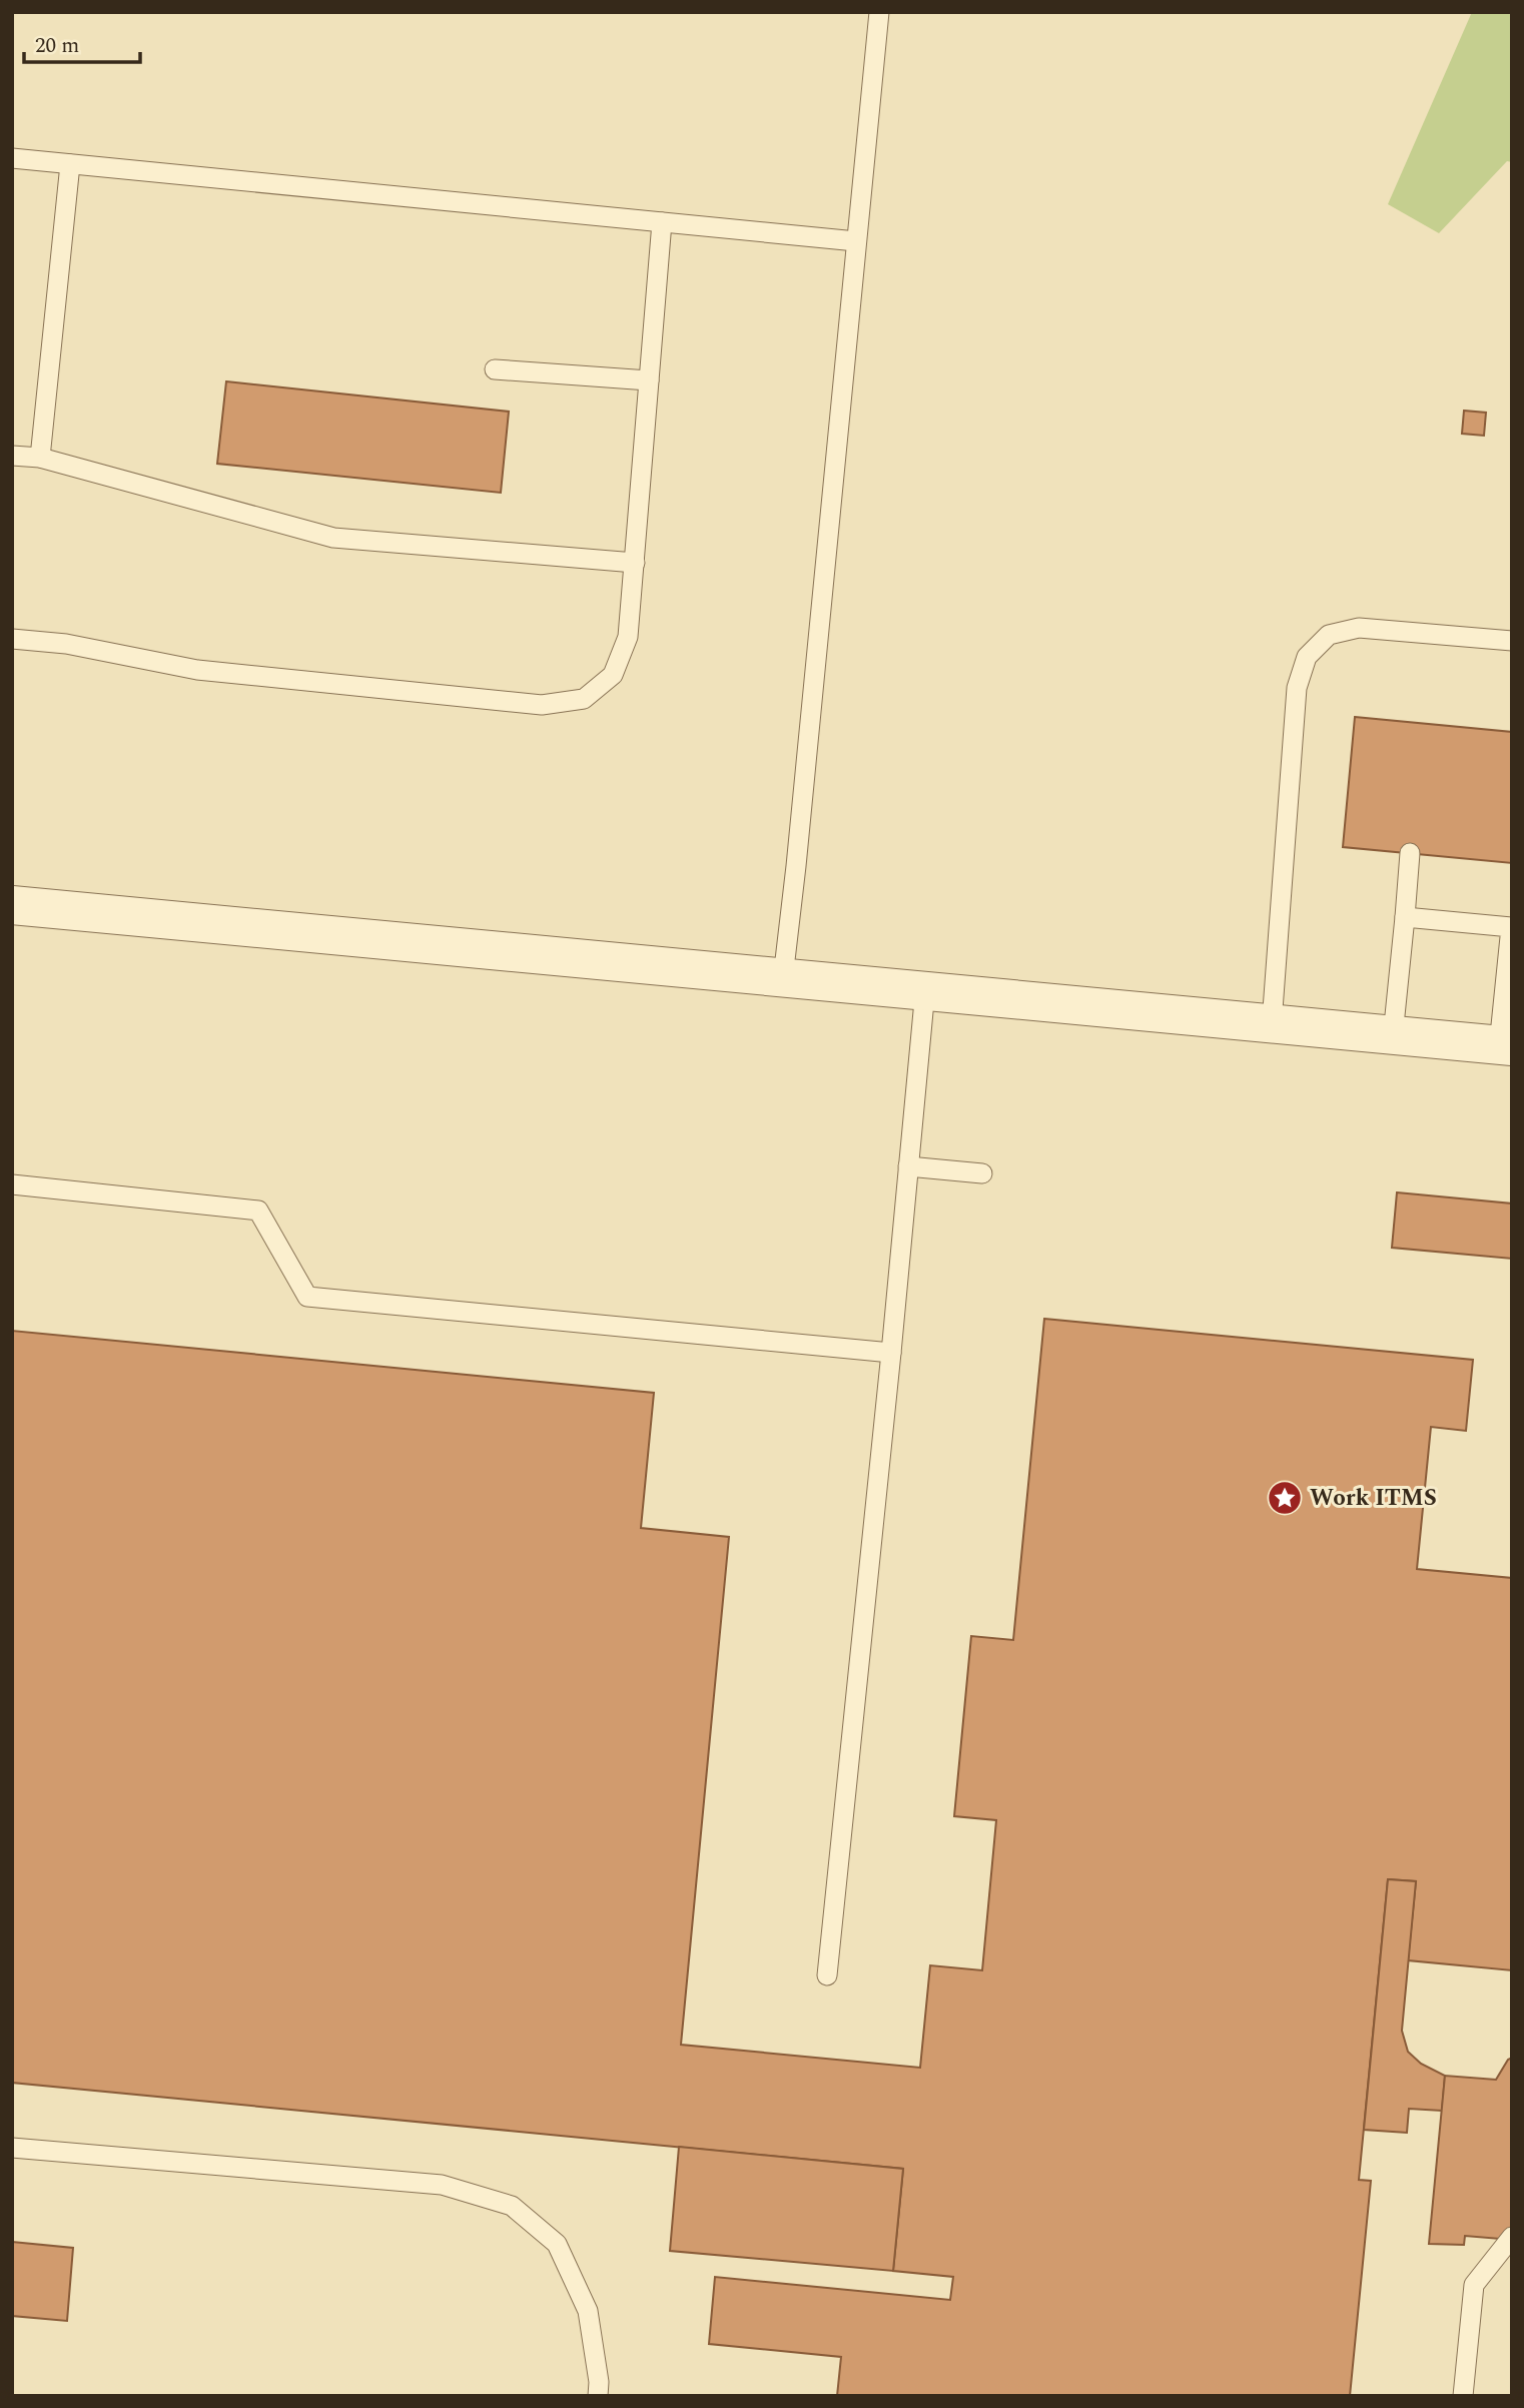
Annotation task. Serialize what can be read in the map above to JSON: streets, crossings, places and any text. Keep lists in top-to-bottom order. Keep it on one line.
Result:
{"places":{"place":["Work ITMS"]},"scale_bar":"20 m"}
